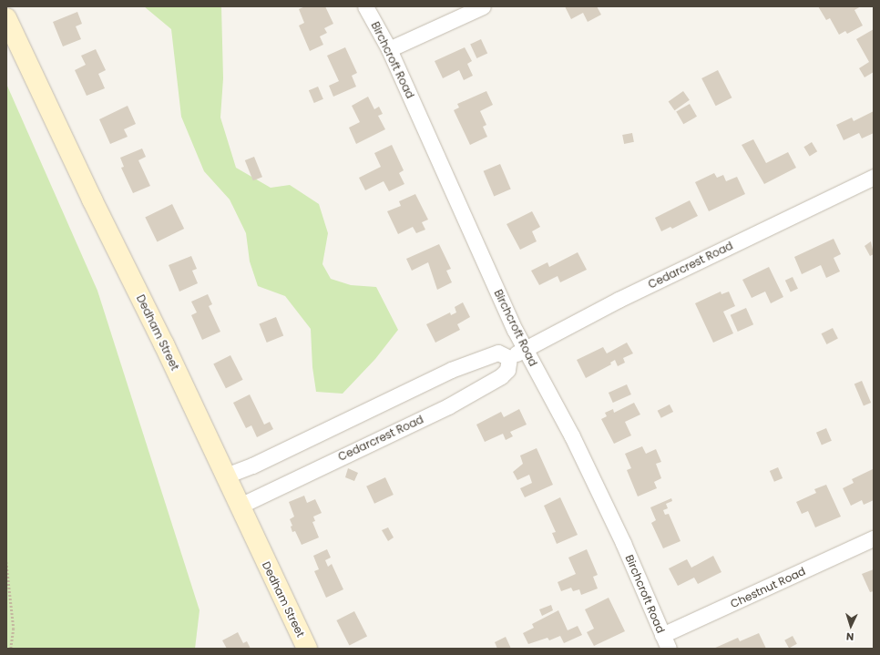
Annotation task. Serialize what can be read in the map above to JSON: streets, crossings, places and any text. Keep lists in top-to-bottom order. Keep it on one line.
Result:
{"streets":{"main road":["Dedham Street"],"street":["Birchcroft Road","Cedarcrest Road","Chestnut Road"]},"crossings":[["Birchcroft Road","Cedarcrest Road"],["Birchcroft Road","Chestnut Road"],["Cedarcrest Road","Dedham Street"]],"north":"bottom"}
